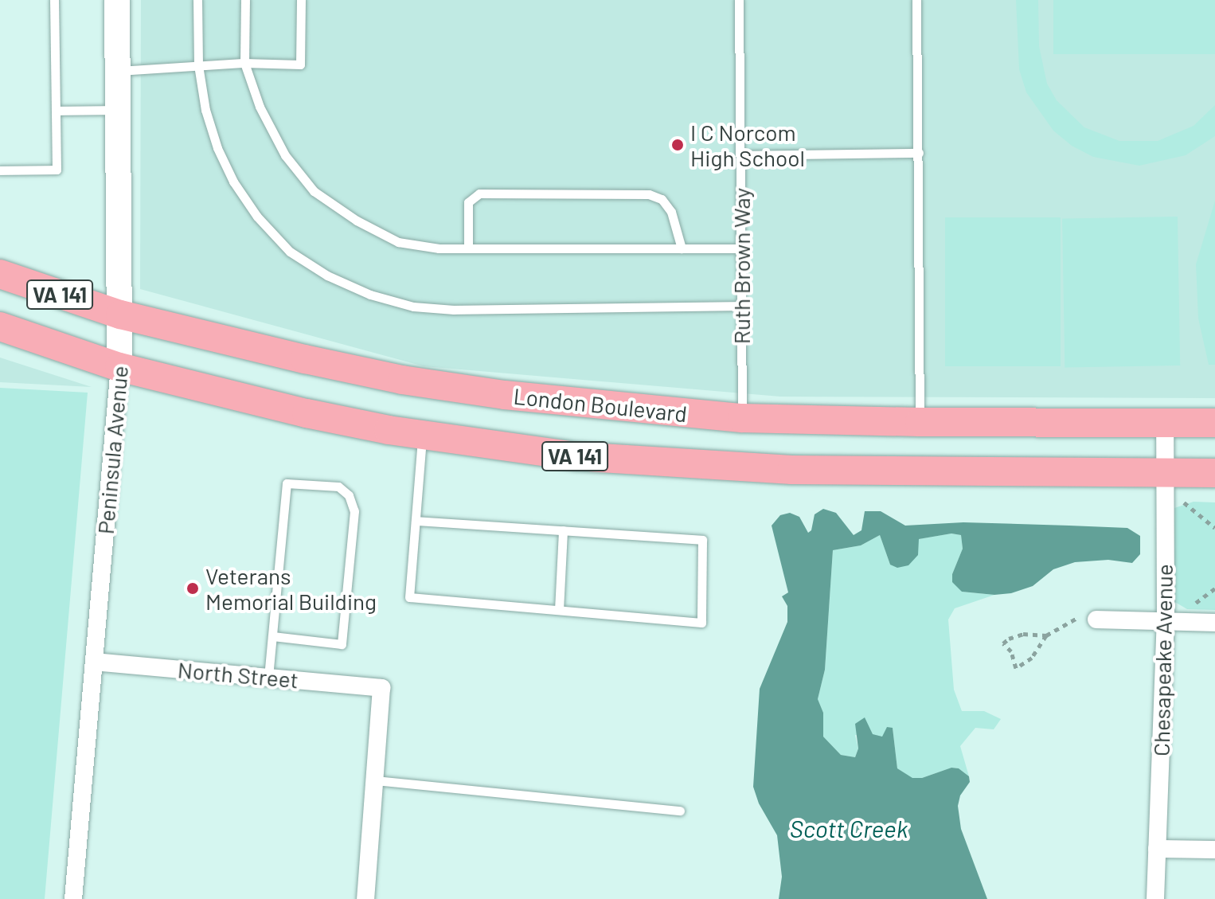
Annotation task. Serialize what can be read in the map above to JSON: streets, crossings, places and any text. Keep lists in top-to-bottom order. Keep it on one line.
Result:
{"streets":{"main road":["VA 141","London Boulevard"],"street":["Peninsula Avenue","Chesapeake Avenue","North Street"],"lane":["Ruth Brown Way"]},"crossings":[["Ruth Brown Way","London Boulevard"],["VA 141","Peninsula Avenue"],["VA 141","Chesapeake Avenue"],["London Boulevard","Peninsula Avenue"],["London Boulevard","Chesapeake Avenue"],["Peninsula Avenue","North Street"]],"water":["Scott Creek"],"places":["I C Norcom High School","Veterans Memorial Building"]}
